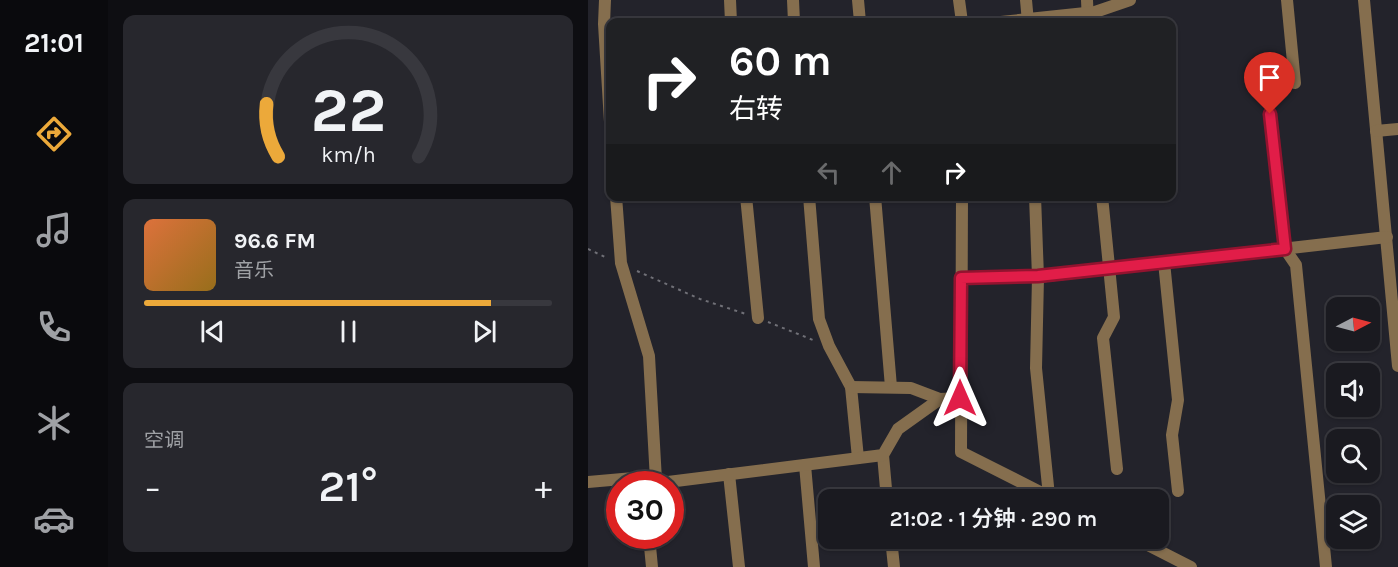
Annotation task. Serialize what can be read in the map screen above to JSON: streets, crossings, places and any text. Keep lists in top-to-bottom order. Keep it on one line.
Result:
{"north":"right","page":{"tabs":"21:01","turn":["60 m","右转"],"song":["96.6 FM","音乐"],"tile":"空调","heat":["−","21°","+"],"limit":"30","trip":"21:02 · 1 分钟 · 290 m","gauge":["22","km/h"]}}
